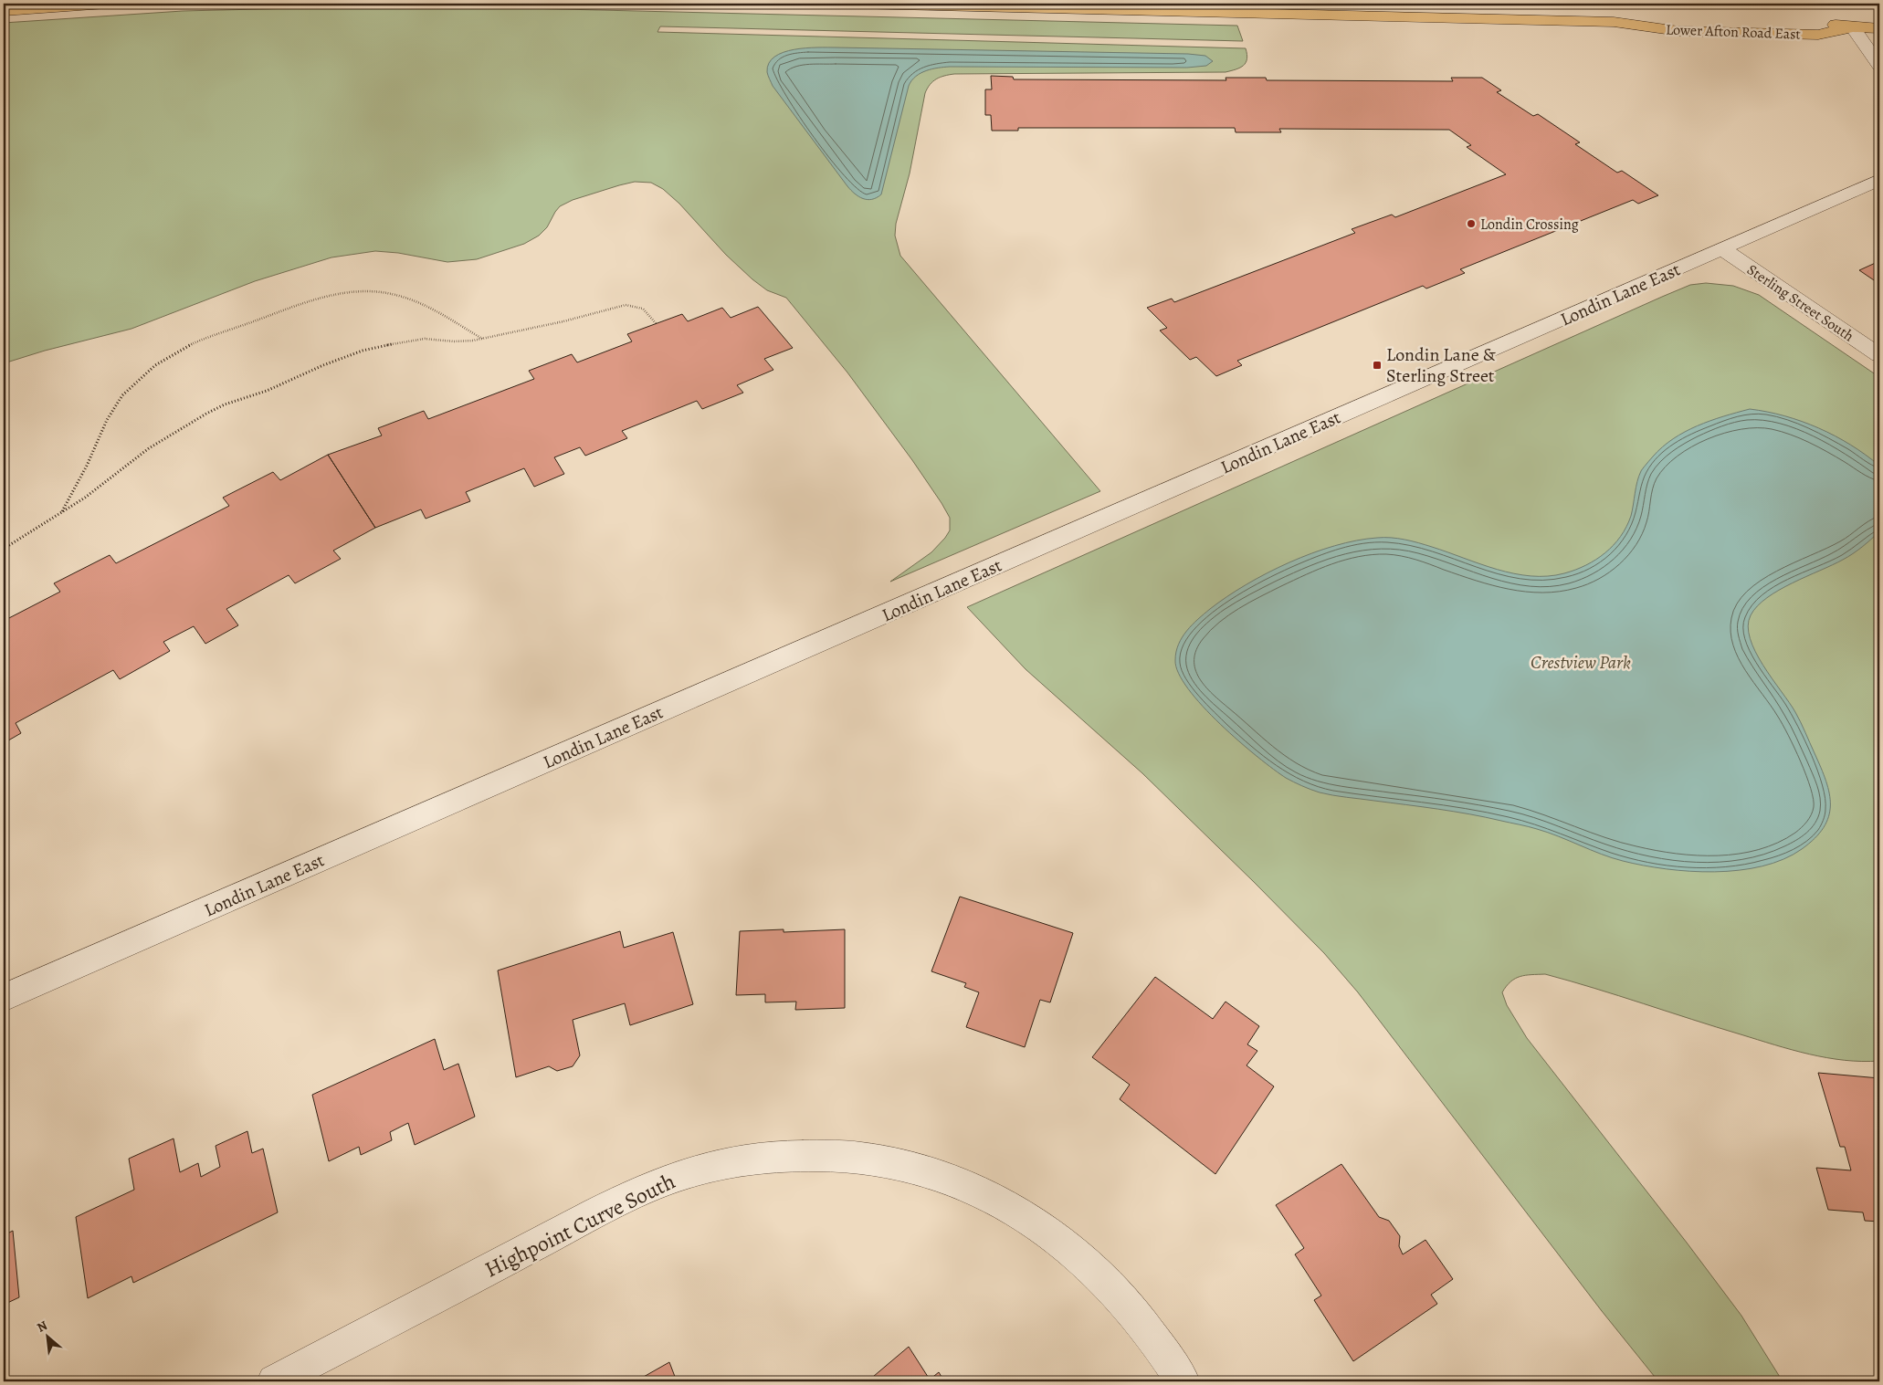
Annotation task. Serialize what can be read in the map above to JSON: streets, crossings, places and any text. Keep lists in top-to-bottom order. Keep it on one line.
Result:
{"streets":{"main road":["Lower Afton Road East"],"street":["Londin Lane East","Sterling Street South","Highpoint Curve South"]},"crossings":[["Londin Lane East","Sterling Street South"]],"parks":["Crestview Park"],"places":{"other":["Londin Crossing"],"transit":["Londin Lane & Sterling Street"]},"north":"top left"}
